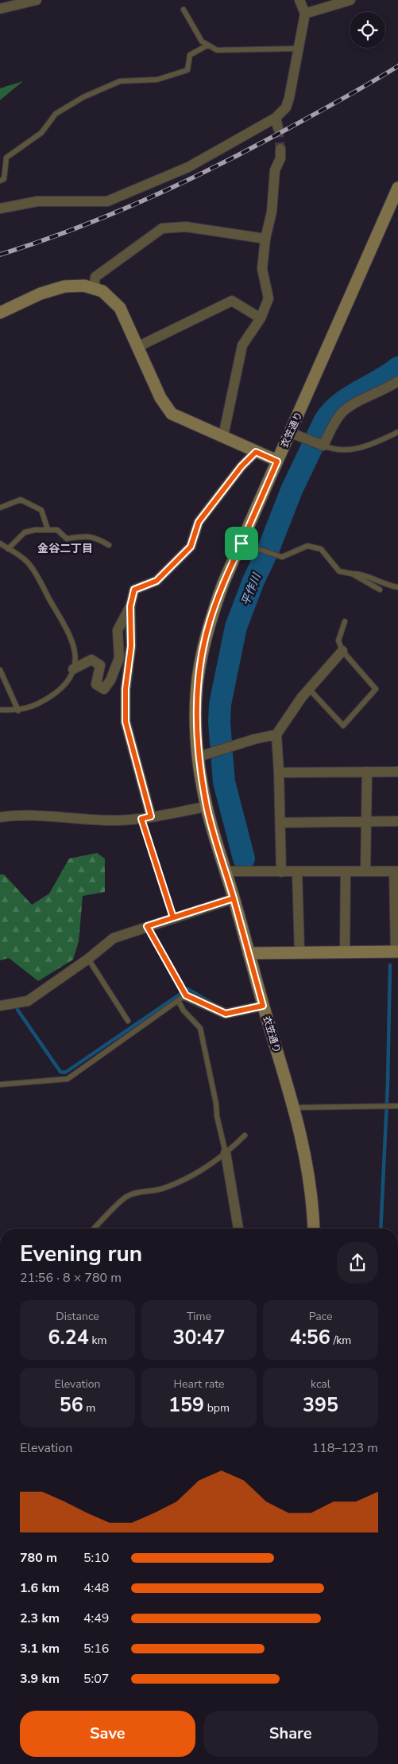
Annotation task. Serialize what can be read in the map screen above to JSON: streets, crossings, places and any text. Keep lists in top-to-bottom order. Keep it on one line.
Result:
{"streets":{"street":["衣笠通り"]},"districts":["金谷二丁目"],"water":["平作川"],"page":{"heading":["Evening run","21:56 · 8 × 780 m"],"stats":[["Distance","6.24 km"],["Time","30:47"],["Pace","4:56 /km"],["Elevation","56 m"],["Heart rate","159 bpm"],["kcal","395"]],"chart":["Elevation","118–123 m"],"list":[{"name":"780 m","note":"5:10"},{"name":"1.6 km","note":"4:48"},{"name":"2.3 km","note":"4:49"},{"name":"3.1 km","note":"5:16"},{"name":"3.9 km","note":"5:07"}],"buttons":["Save","Share"]}}
